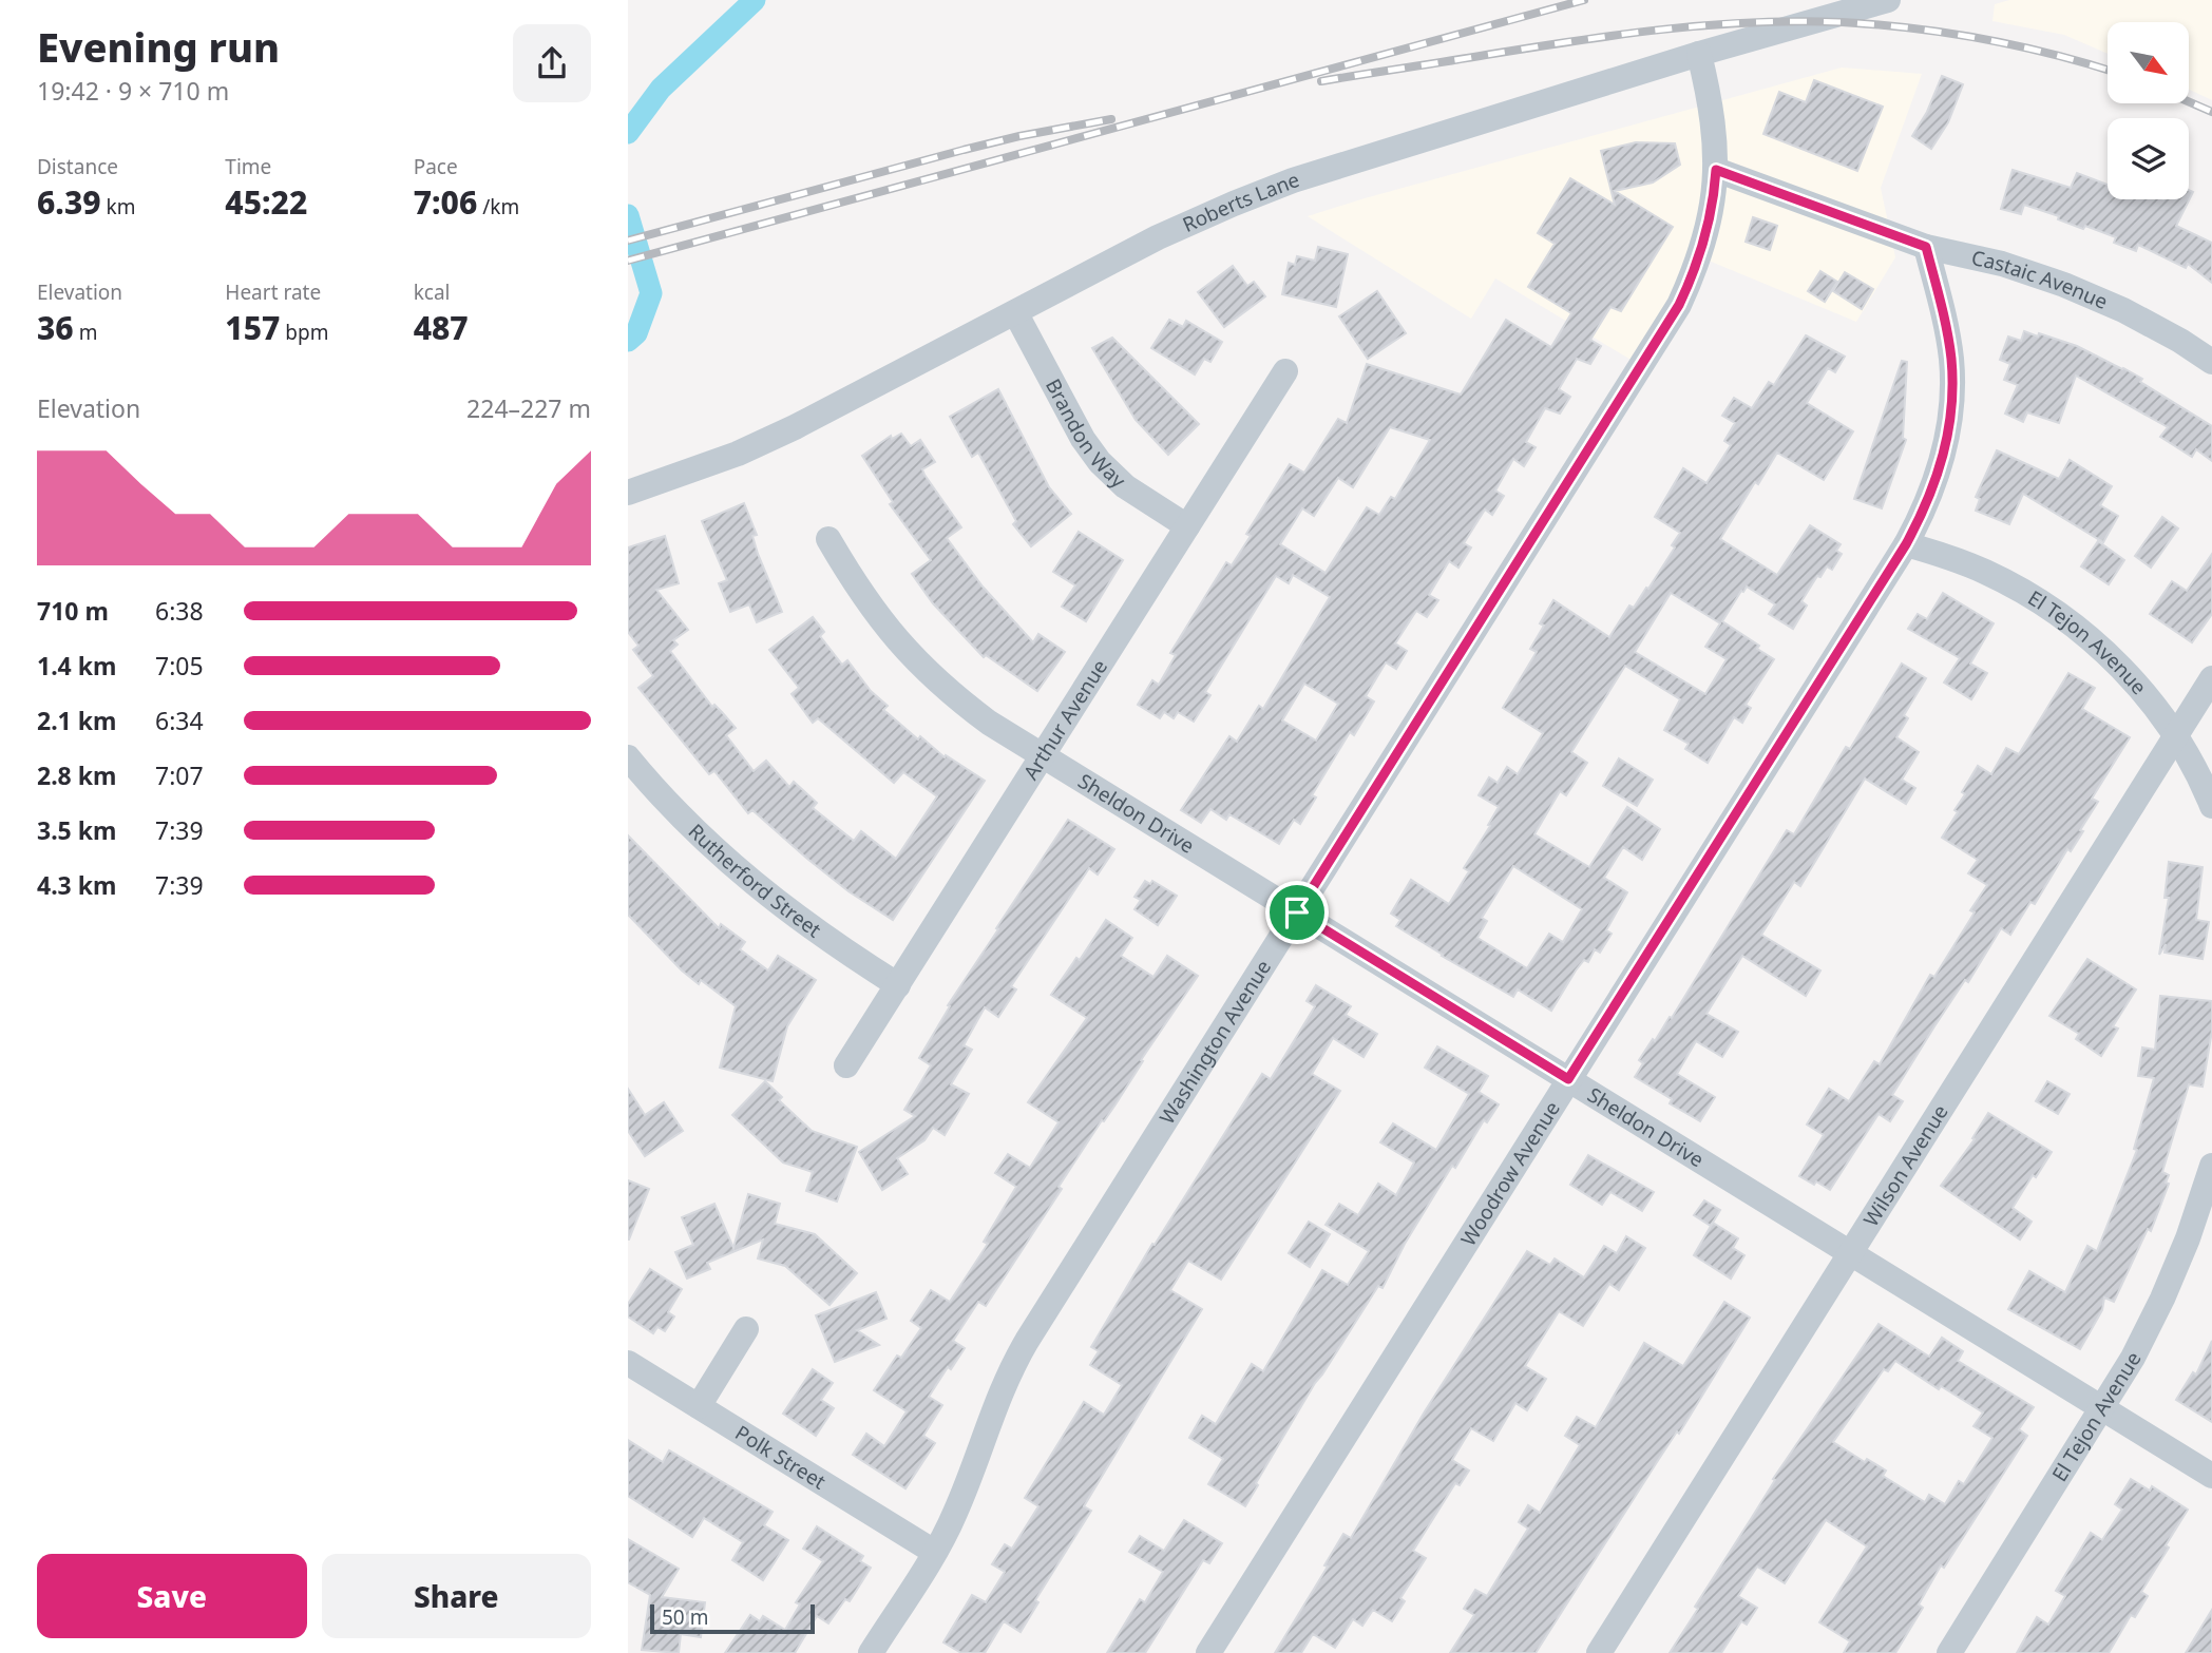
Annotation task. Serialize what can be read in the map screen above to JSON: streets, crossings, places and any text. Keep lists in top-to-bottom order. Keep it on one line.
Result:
{"streets":{"street":["Roberts Lane","Castaic Avenue","Brandon Way","El Tejon Avenue","Arthur Avenue","Sheldon Drive","Rutherford Street","Washington Avenue","Wilson Avenue","Woodrow Avenue","Polk Street"]},"crossings":[["Roberts Lane","Brandon Way"],["Castaic Avenue","Washington Avenue"],["Castaic Avenue","Woodrow Avenue"],["Brandon Way","Arthur Avenue"],["El Tejon Avenue","Sheldon Drive"],["El Tejon Avenue","Wilson Avenue"],["El Tejon Avenue","Woodrow Avenue"],["Arthur Avenue","Sheldon Drive"],["Arthur Avenue","Rutherford Street"],["Sheldon Drive","Washington Avenue"],["Sheldon Drive","Wilson Avenue"],["Sheldon Drive","Woodrow Avenue"],["Washington Avenue","Polk Street"]],"scale_bar":"50 m","north":"bottom right","page":{"heading":["Evening run","19:42 · 9 × 710 m"],"stats":[["Distance","6.39 km"],["Time","45:22"],["Pace","7:06 /km"],["Elevation","36 m"],["Heart rate","157 bpm"],["kcal","487"]],"chart":["Elevation","224–227 m"],"list":[{"name":"710 m","note":"6:38"},{"name":"1.4 km","note":"7:05"},{"name":"2.1 km","note":"6:34"},{"name":"2.8 km","note":"7:07"},{"name":"3.5 km","note":"7:39"},{"name":"4.3 km","note":"7:39"}],"buttons":["Save","Share"],"scale":"50 m"}}
